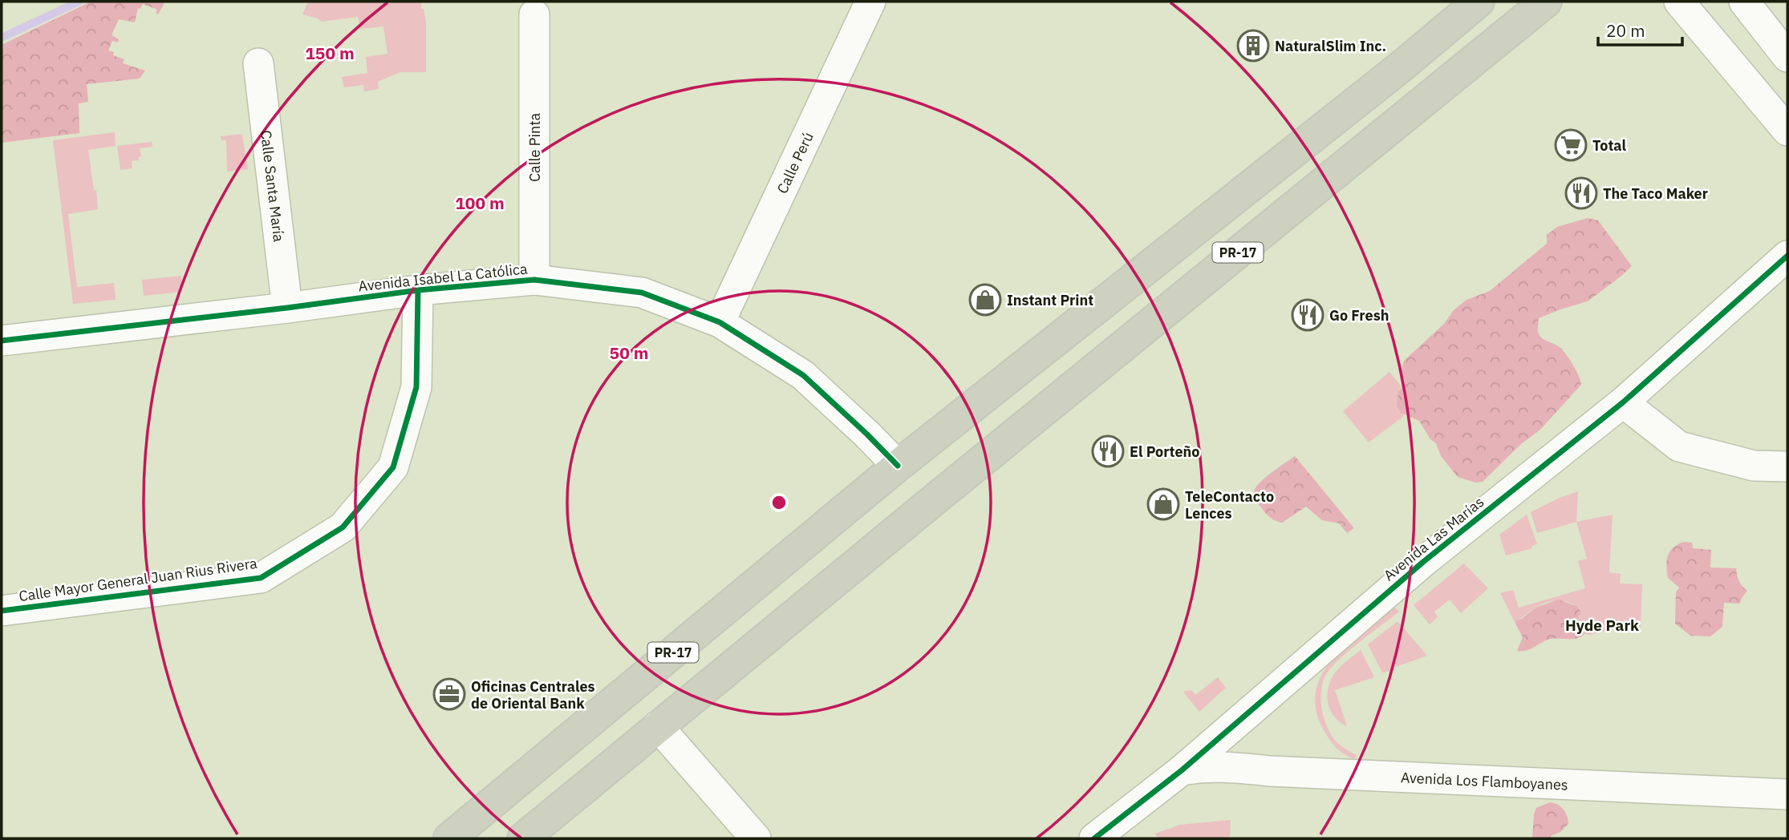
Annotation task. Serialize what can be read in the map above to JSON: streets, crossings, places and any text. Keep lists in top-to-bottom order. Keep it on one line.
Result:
{"streets":{"highway":["PR-17"],"street":["Calle Pinta","Calle Perú","Calle Santa María","Avenida Isabel La Católica","Avenida Las Marías","Calle Mayor General Juan Rius Rivera","Avenida Los Flamboyanes"]},"crossings":[["Calle Pinta","Avenida Isabel La Católica"],["Calle Perú","Avenida Isabel La Católica"],["Calle Santa María","Avenida Isabel La Católica"],["PR-17","Avenida Isabel La Católica"],["Avenida Isabel La Católica","Calle Mayor General Juan Rius Rivera"],["Avenida Las Marías","Avenida Los Flamboyanes"]],"districts":["Hyde Park"],"places":{"building":["NaturalSlim Inc."],"supermarket":["Total"],"restaurant":["The Taco Maker","Go Fresh","El Porteño"],"shop":["Instant Print","TeleContacto Lences"],"office":["Oficinas Centrales de Oriental Bank"]},"scale_bar":"20 m","rings":["150 m","100 m","50 m"]}
